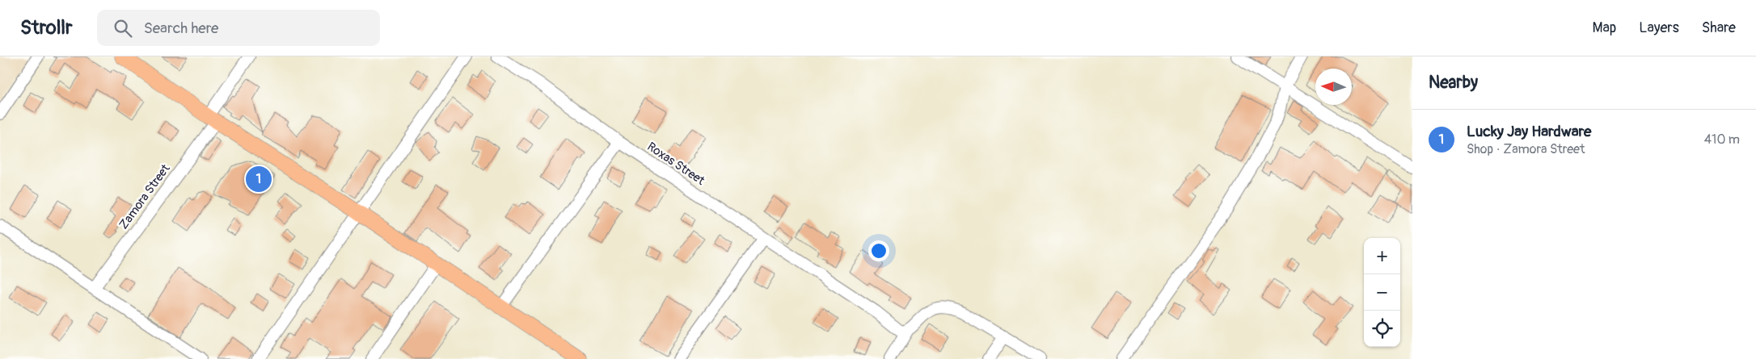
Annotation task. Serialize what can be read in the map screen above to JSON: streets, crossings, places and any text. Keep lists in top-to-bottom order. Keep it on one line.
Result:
{"streets":{"street":["Roxas Street","Zamora Street"]},"north":"left","page":{"header":"Strollr","search":"Search here","nav":["Map","Layers","Share"],"heading":"Nearby","list":[{"mark":"1","name":"Lucky Jay Hardware","note":"Shop · Zamora Street","value":"410 m"}],"pins":"1","map_buttons":["+","−"]}}
